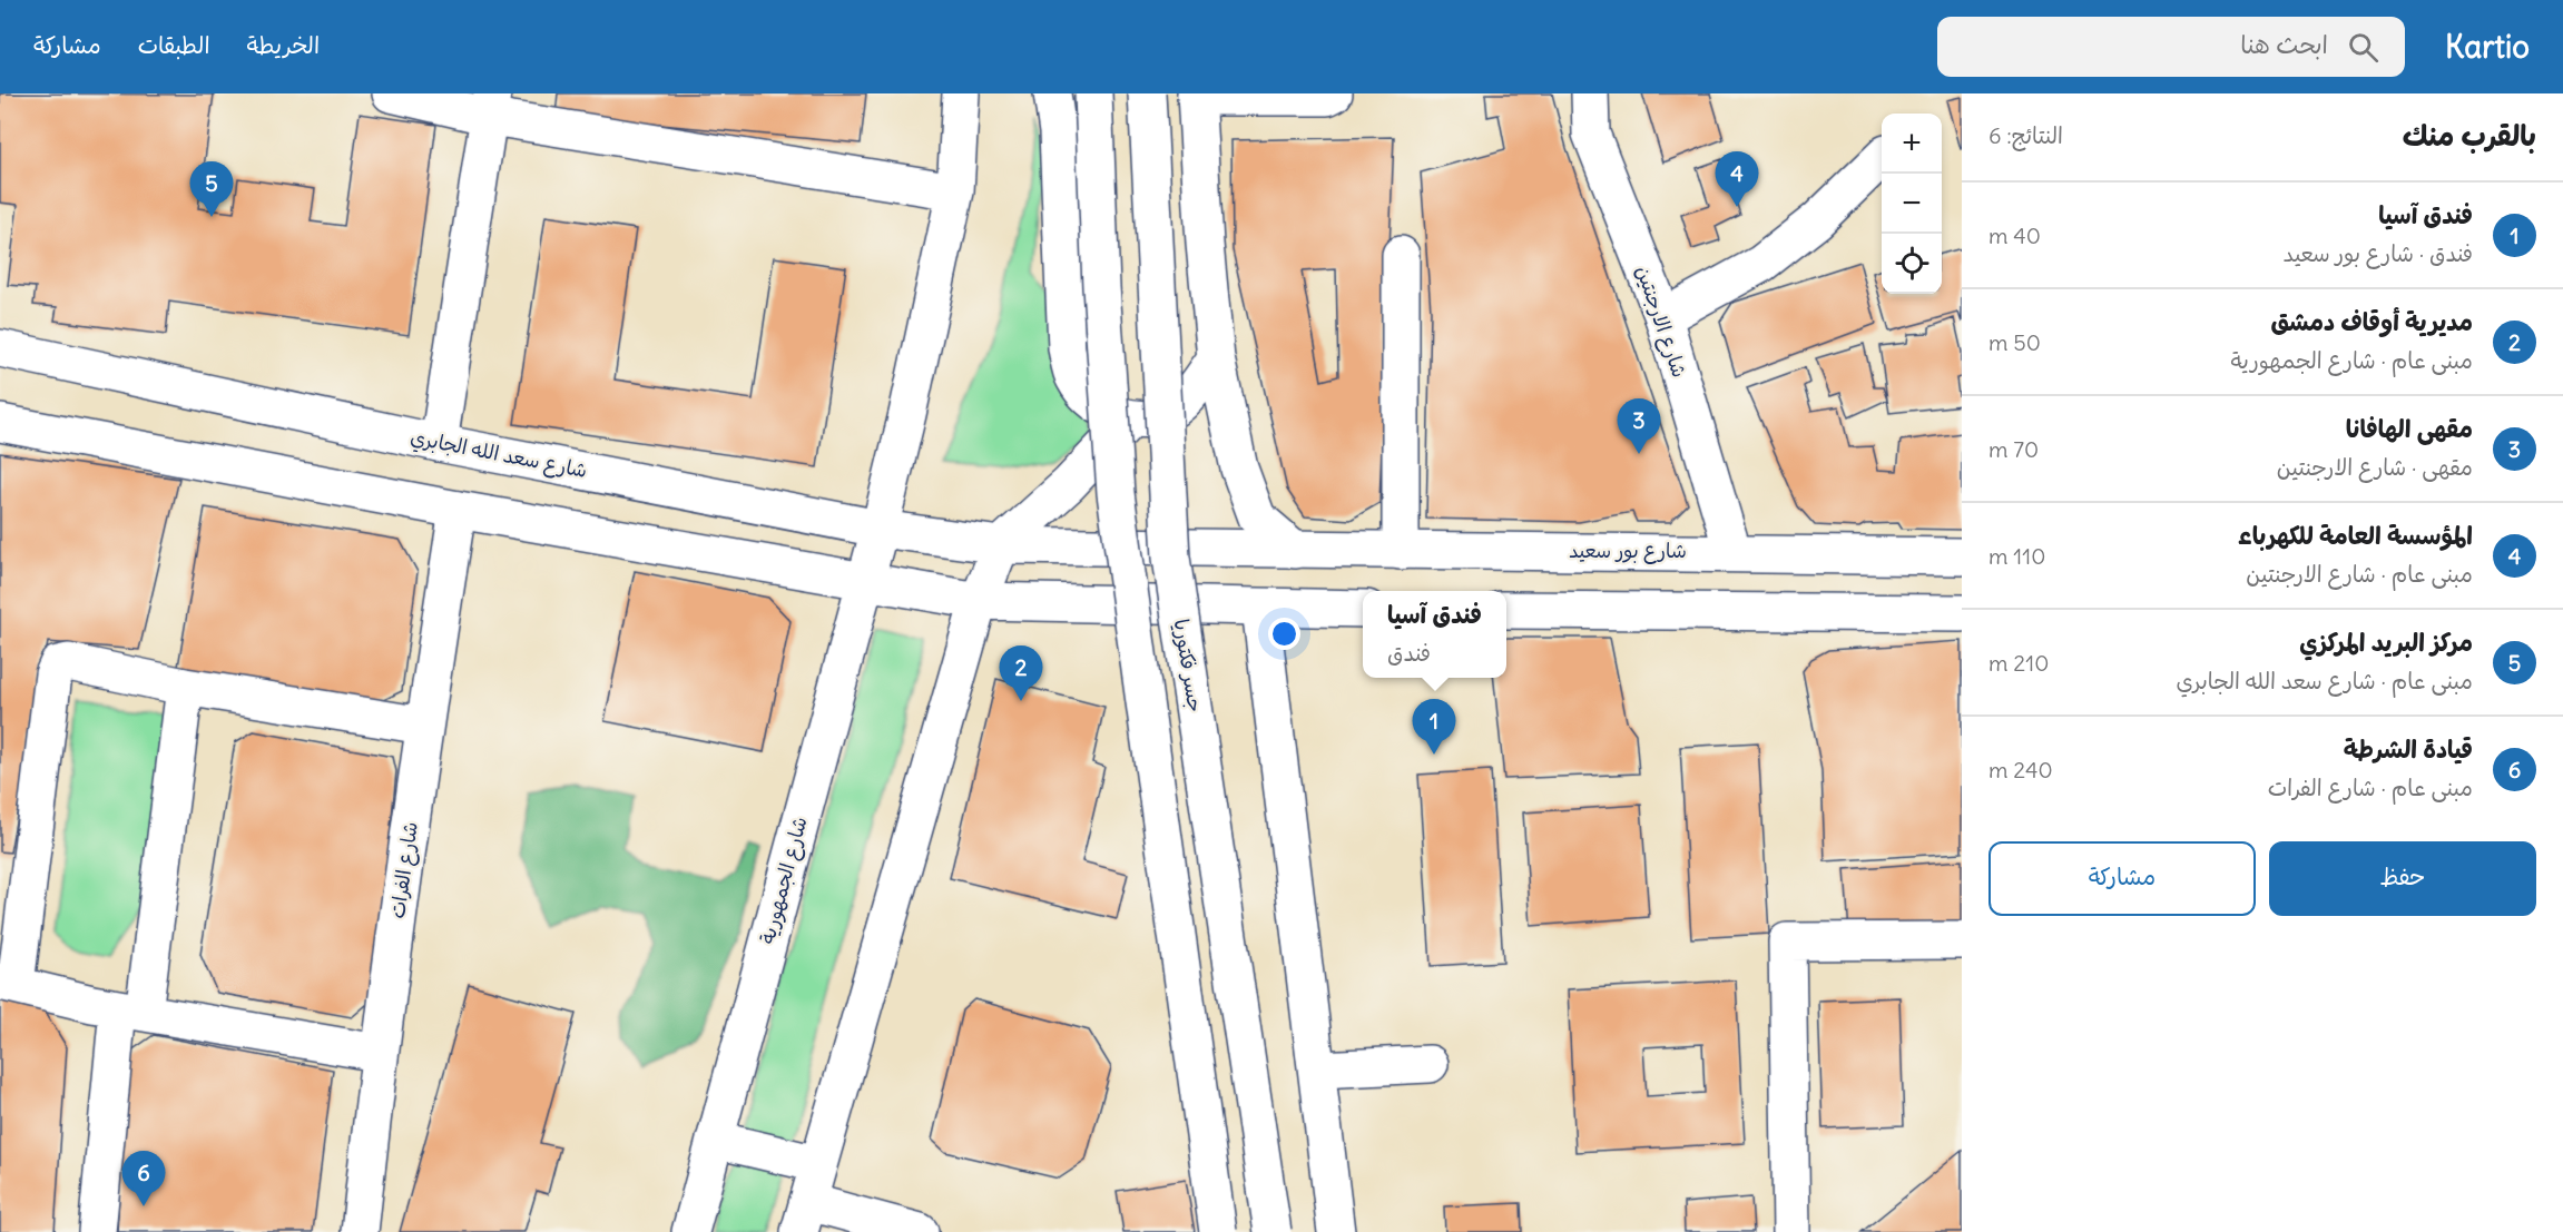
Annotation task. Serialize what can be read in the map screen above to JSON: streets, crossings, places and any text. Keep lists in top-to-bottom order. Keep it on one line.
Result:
{"streets":{"main road":["شارع الارجنتين","شارع سعد الله الجابري","شارع بور سعيد","جسر فكتوريا","شارع الفرات","شارع الجمهورية"]},"crossings":[["شارع الارجنتين","شارع بور سعيد"],["شارع سعد الله الجابري","شارع بور سعيد"],["شارع سعد الله الجابري","شارع الجمهورية"]],"page":{"header":"Kartio","search":"ابحث هنا","nav":["الخريطة","الطبقات","مشاركة"],"heading":["بالقرب منك","النتائج: 6"],"map_buttons":["+","−"],"pins":["4","5","3","2","1","6"],"list":[{"mark":"1","name":"فندق آسيا","note":"فندق · شارع بور سعيد","value":"40 m"},{"mark":"2","name":"مديرية أوقاف دمشق","note":"مبنى عام · شارع الجمهورية","value":"50 m"},{"mark":"3","name":"مقهى الهافانا","note":"مقهى · شارع الارجنتين","value":"70 m"},{"mark":"4","name":"المؤسسة العامة للكهرباء","note":"مبنى عام · شارع الارجنتين","value":"110 m"},{"mark":"5","name":"مركز البريد المركزي","note":"مبنى عام · شارع سعد الله الجابري","value":"210 m"},{"mark":"6","name":"قيادة الشرطة","note":"مبنى عام · شارع الفرات","value":"240 m"}],"popup":["فندق آسيا","فندق"],"buttons":["حفظ","مشاركة"]}}
